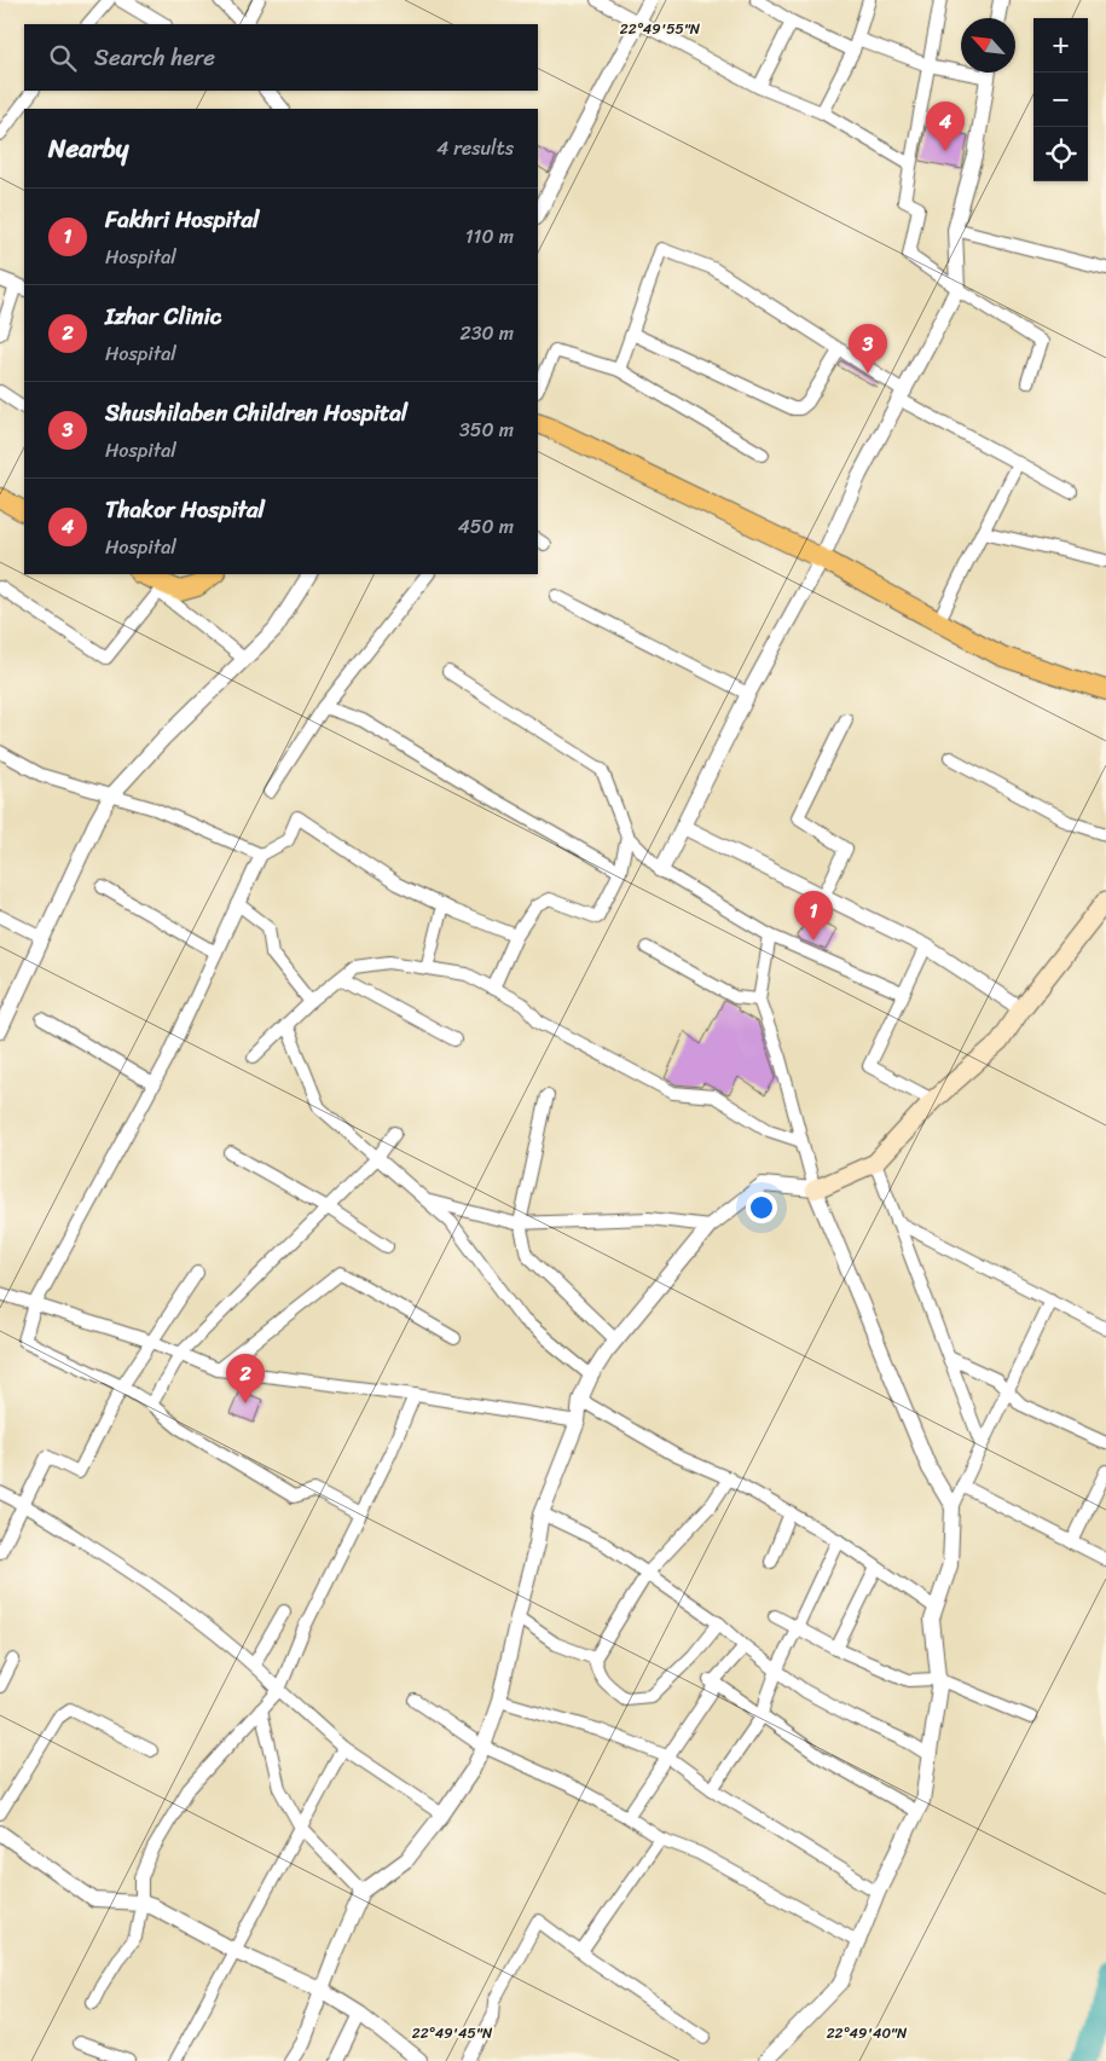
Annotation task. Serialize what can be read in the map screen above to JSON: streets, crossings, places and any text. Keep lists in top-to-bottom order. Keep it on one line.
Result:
{"north":"top left","page":{"map_buttons":["+","−"],"search":"Search here","pins":["4","3","1","2"],"heading":["Nearby","4 results"],"list":[{"mark":"1","name":"Fakhri Hospital","note":"Hospital","value":"110 m"},{"mark":"2","name":"Izhar Clinic","note":"Hospital","value":"230 m"},{"mark":"3","name":"Shushilaben Children Hospital","note":"Hospital","value":"350 m"},{"mark":"4","name":"Thakor Hospital","note":"Hospital","value":"450 m"}]},"coordinates":["22°49'55\"N","22°49'45\"N","22°49'40\"N"]}
